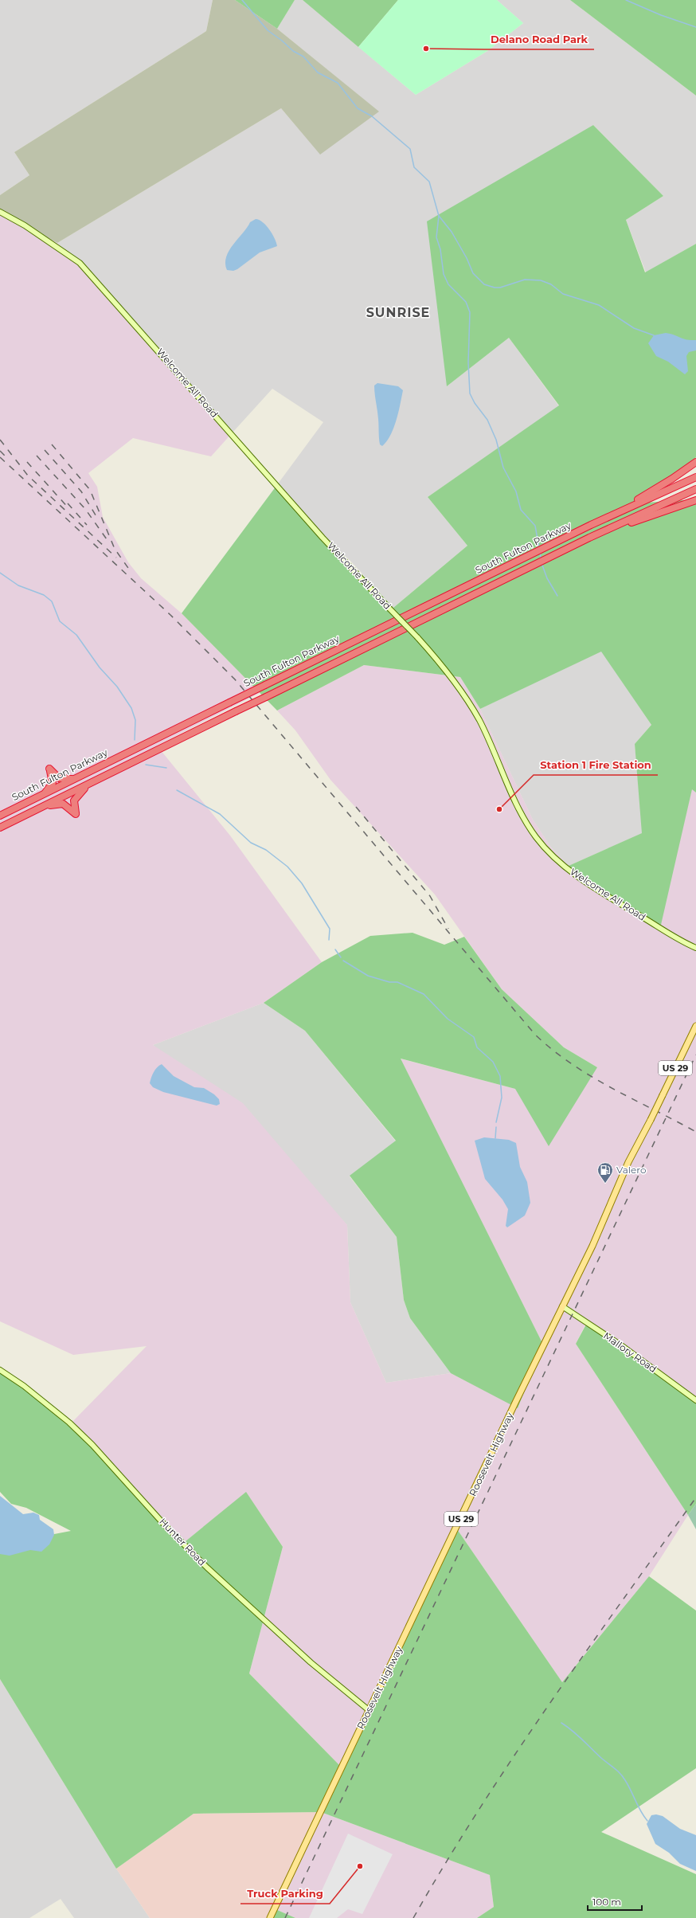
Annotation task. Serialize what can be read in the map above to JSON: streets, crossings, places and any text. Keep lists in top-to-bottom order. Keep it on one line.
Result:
{"streets":{"highway":["South Fulton Parkway"],"main road":["US 29","Roosevelt Highway"],"street":["Welcome All Road","Mallory Road","Hunter Road"]},"crossings":[["Mallory Road","Roosevelt Highway"],["Roosevelt Highway","Hunter Road"]],"districts":["SUNRISE"],"places":{"other":["Delano Road Park","Station 1 Fire Station","Truck Parking"],"fuel station":["Valero"]},"scale_bar":"100 m"}
